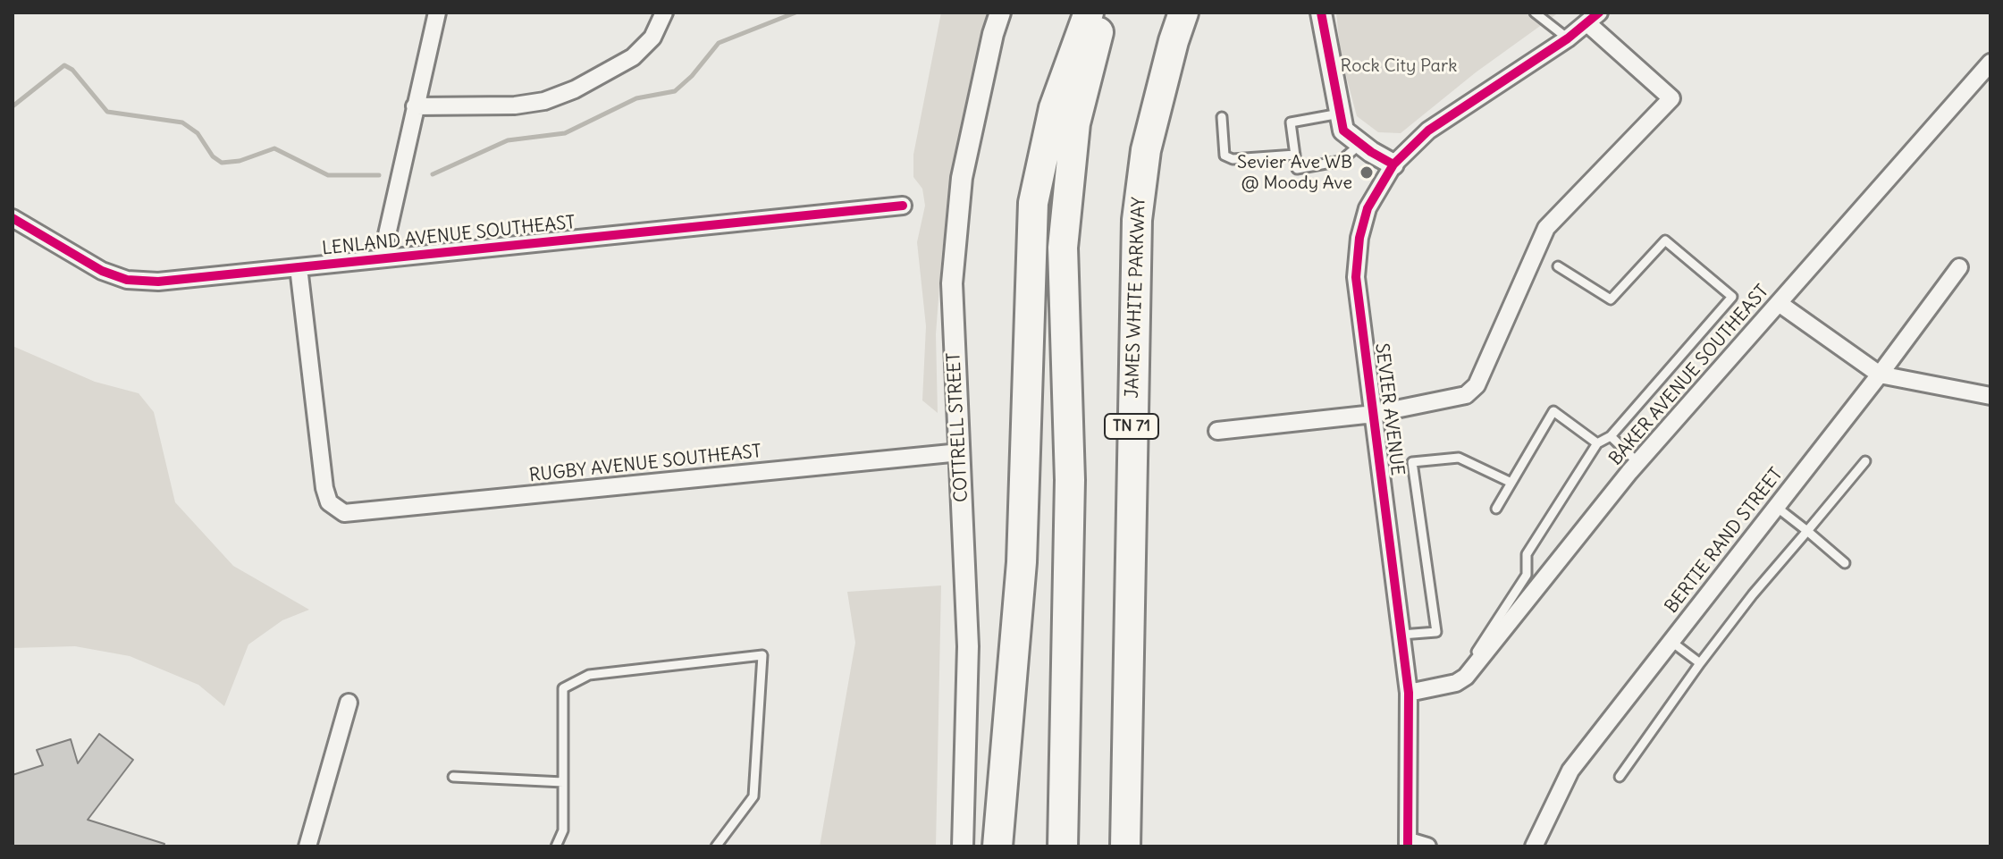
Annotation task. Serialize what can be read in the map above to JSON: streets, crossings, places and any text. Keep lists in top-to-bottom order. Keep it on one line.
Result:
{"streets":{"highway":["JAMES WHITE PARKWAY","TN 71"],"street":["LENLAND AVENUE SOUTHEAST","BAKER AVENUE SOUTHEAST","SEVIER AVENUE","COTTRELL STREET","RUGBY AVENUE SOUTHEAST","BERTIE RAND STREET"]},"crossings":[["LENLAND AVENUE SOUTHEAST","RUGBY AVENUE SOUTHEAST"],["COTTRELL STREET","RUGBY AVENUE SOUTHEAST"]],"parks":["Rock City Park"],"places":["Sevier Ave WB @ Moody Ave"]}
